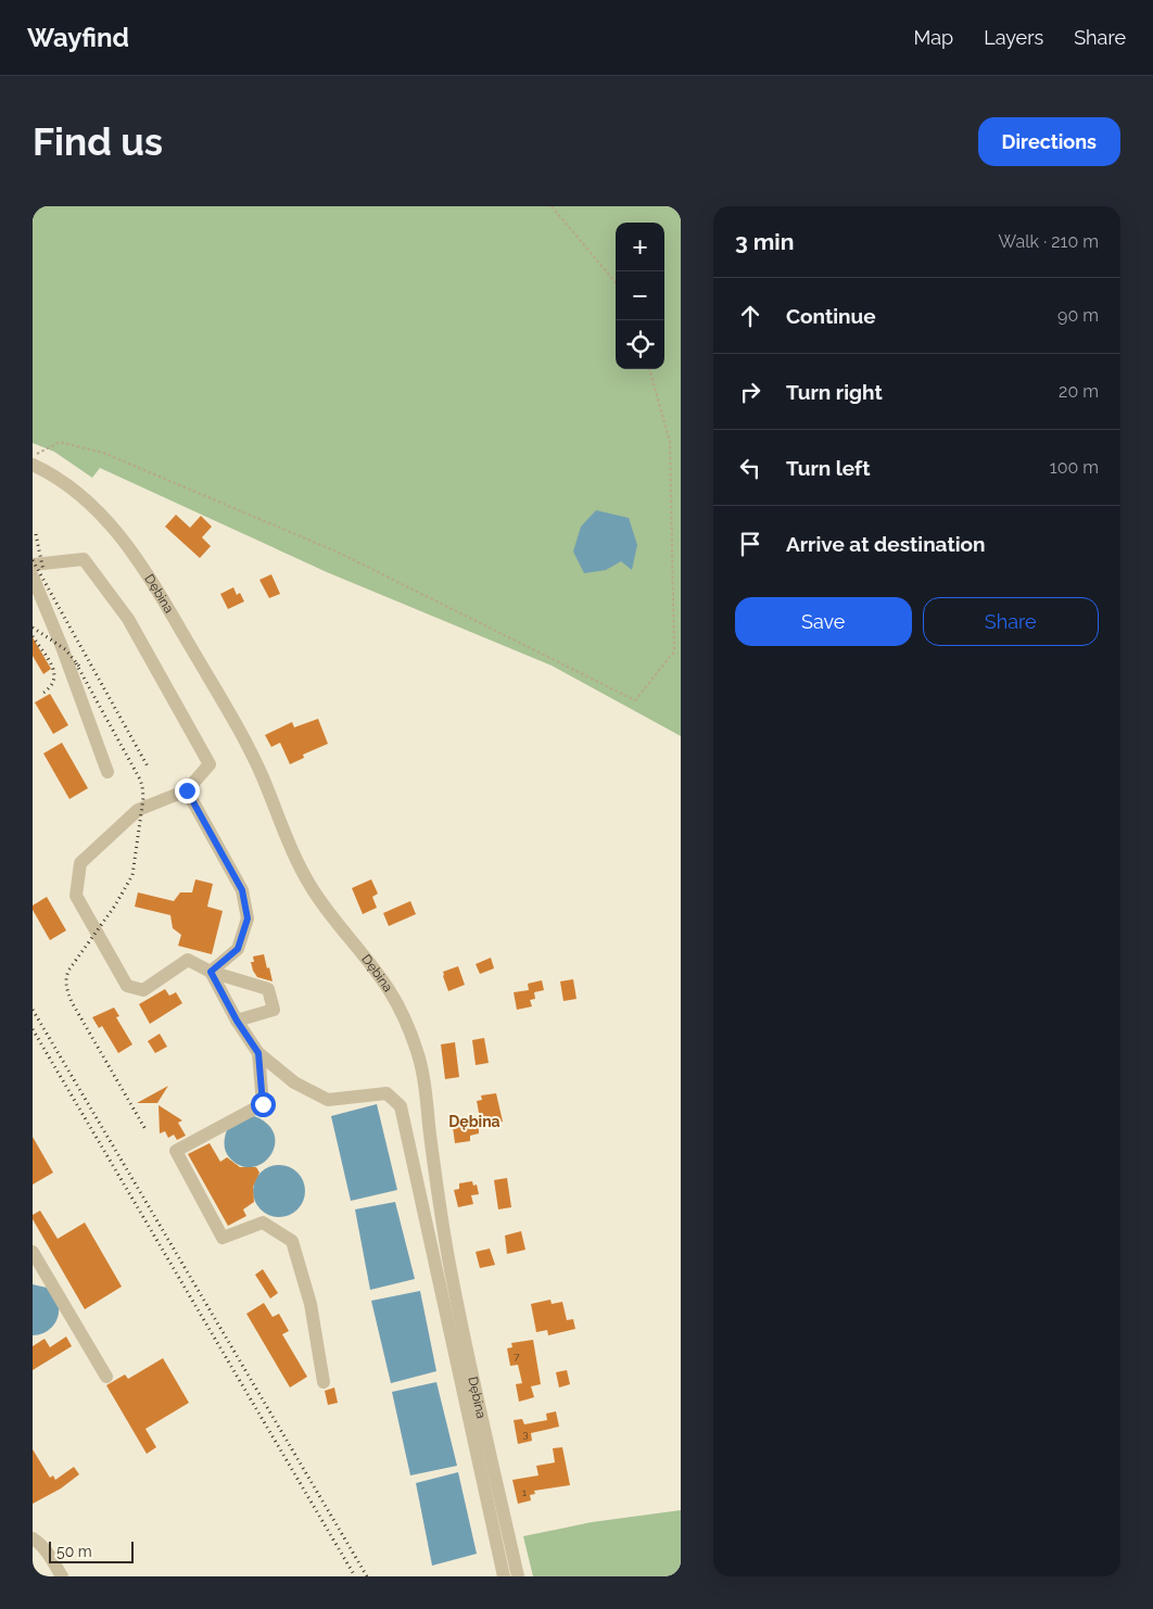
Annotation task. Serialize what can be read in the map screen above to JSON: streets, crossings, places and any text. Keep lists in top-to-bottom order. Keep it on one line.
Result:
{"streets":{"street":["Dębina"]},"districts":["Dębina"],"house_numbers":["7","3","1"],"scale_bar":"50 m","page":{"header":"Wayfind","nav":["Map","Layers","Share"],"buttons":["Directions",["Save","Share"]],"title":"Find us","heading":["3 min","Walk · 210 m"],"map_buttons":["+","−"],"list":[["Continue","90 m"],["Turn right","20 m"],["Turn left","100 m"],"Arrive at destination"],"scale":"50 m"}}
